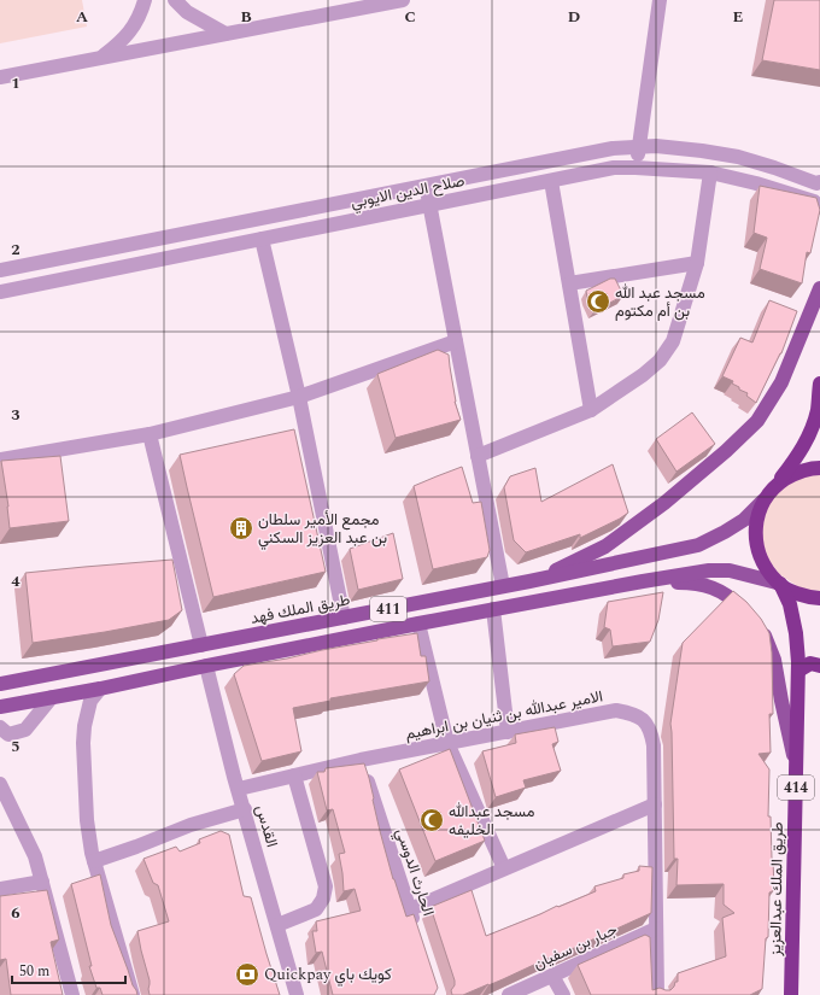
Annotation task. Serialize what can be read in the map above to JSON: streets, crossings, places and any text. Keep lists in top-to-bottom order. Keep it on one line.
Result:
{"streets":{"highway":["414","طريق الملك عبدالعزيز"],"main road":["طريق الملك فهد","411"],"street":["صلاح الدين الايوبي","الامير عبدالله بن ثنيان بن ابراهيم","القدس","الحارث الدوسي","جبار بن سفيان"]},"crossings":[["طريق الملك فهد","طريق الملك عبدالعزيز"],["411","القدس"],["411","طريق الملك عبدالعزيز"],["الامير عبدالله بن ثنيان بن ابراهيم","القدس"],["الامير عبدالله بن ثنيان بن ابراهيم","الحارث الدوسي"],["الامير عبدالله بن ثنيان بن ابراهيم","جبار بن سفيان"]],"places":{"mosque":["مسجد عبد الله بن أم مكتوم","مسجد عبدالله الخليفه"],"building":["مجمع الأمير سلطان بن عبد العزيز السكني"],"bank":["Quickpay كويك باي"]},"scale_bar":"50 m","grid":{"columns":["A","B","C","D","E"],"rows":["1","2","3","4","5","6"]}}
